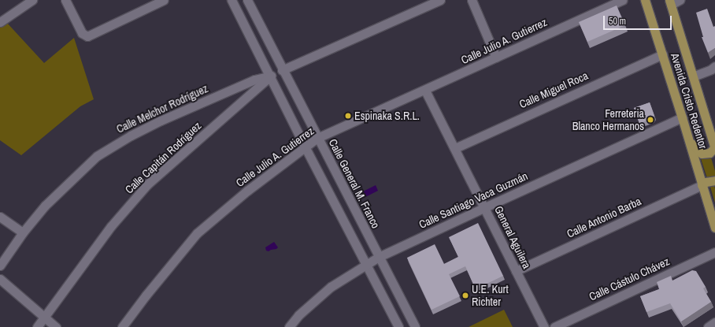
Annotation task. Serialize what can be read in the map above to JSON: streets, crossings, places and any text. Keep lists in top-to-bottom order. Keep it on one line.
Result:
{"streets":{"main road":["Avenida Cristo Redentor"],"street":["Calle Julio A. Gutierrez","Calle Miguel Roca","Calle Melchor Rodríguez","Calle Capitán Rodríguez","Calle General M. Franco","Calle Santiago Vaca Guzmán","Calle Antonio Barba","General Aguilera","Calle Cástulo Chávez"]},"crossings":[["Calle Julio A. Gutierrez","Calle General M. Franco"],["Calle Julio A. Gutierrez","General Aguilera"],["Calle Miguel Roca","Avenida Cristo Redentor"],["Calle Miguel Roca","General Aguilera"],["Avenida Cristo Redentor","Calle Santiago Vaca Guzmán"],["Avenida Cristo Redentor","Calle Antonio Barba"],["Calle Melchor Rodríguez","Calle Capitán Rodríguez"],["Calle General M. Franco","Calle Santiago Vaca Guzmán"],["Calle Santiago Vaca Guzmán","General Aguilera"],["Calle Antonio Barba","General Aguilera"]],"places":["Espinaka S.R.L.","Ferreteria Blanco Hermanos","U.E. Kurt Richter"],"scale_bar":"50 m"}
